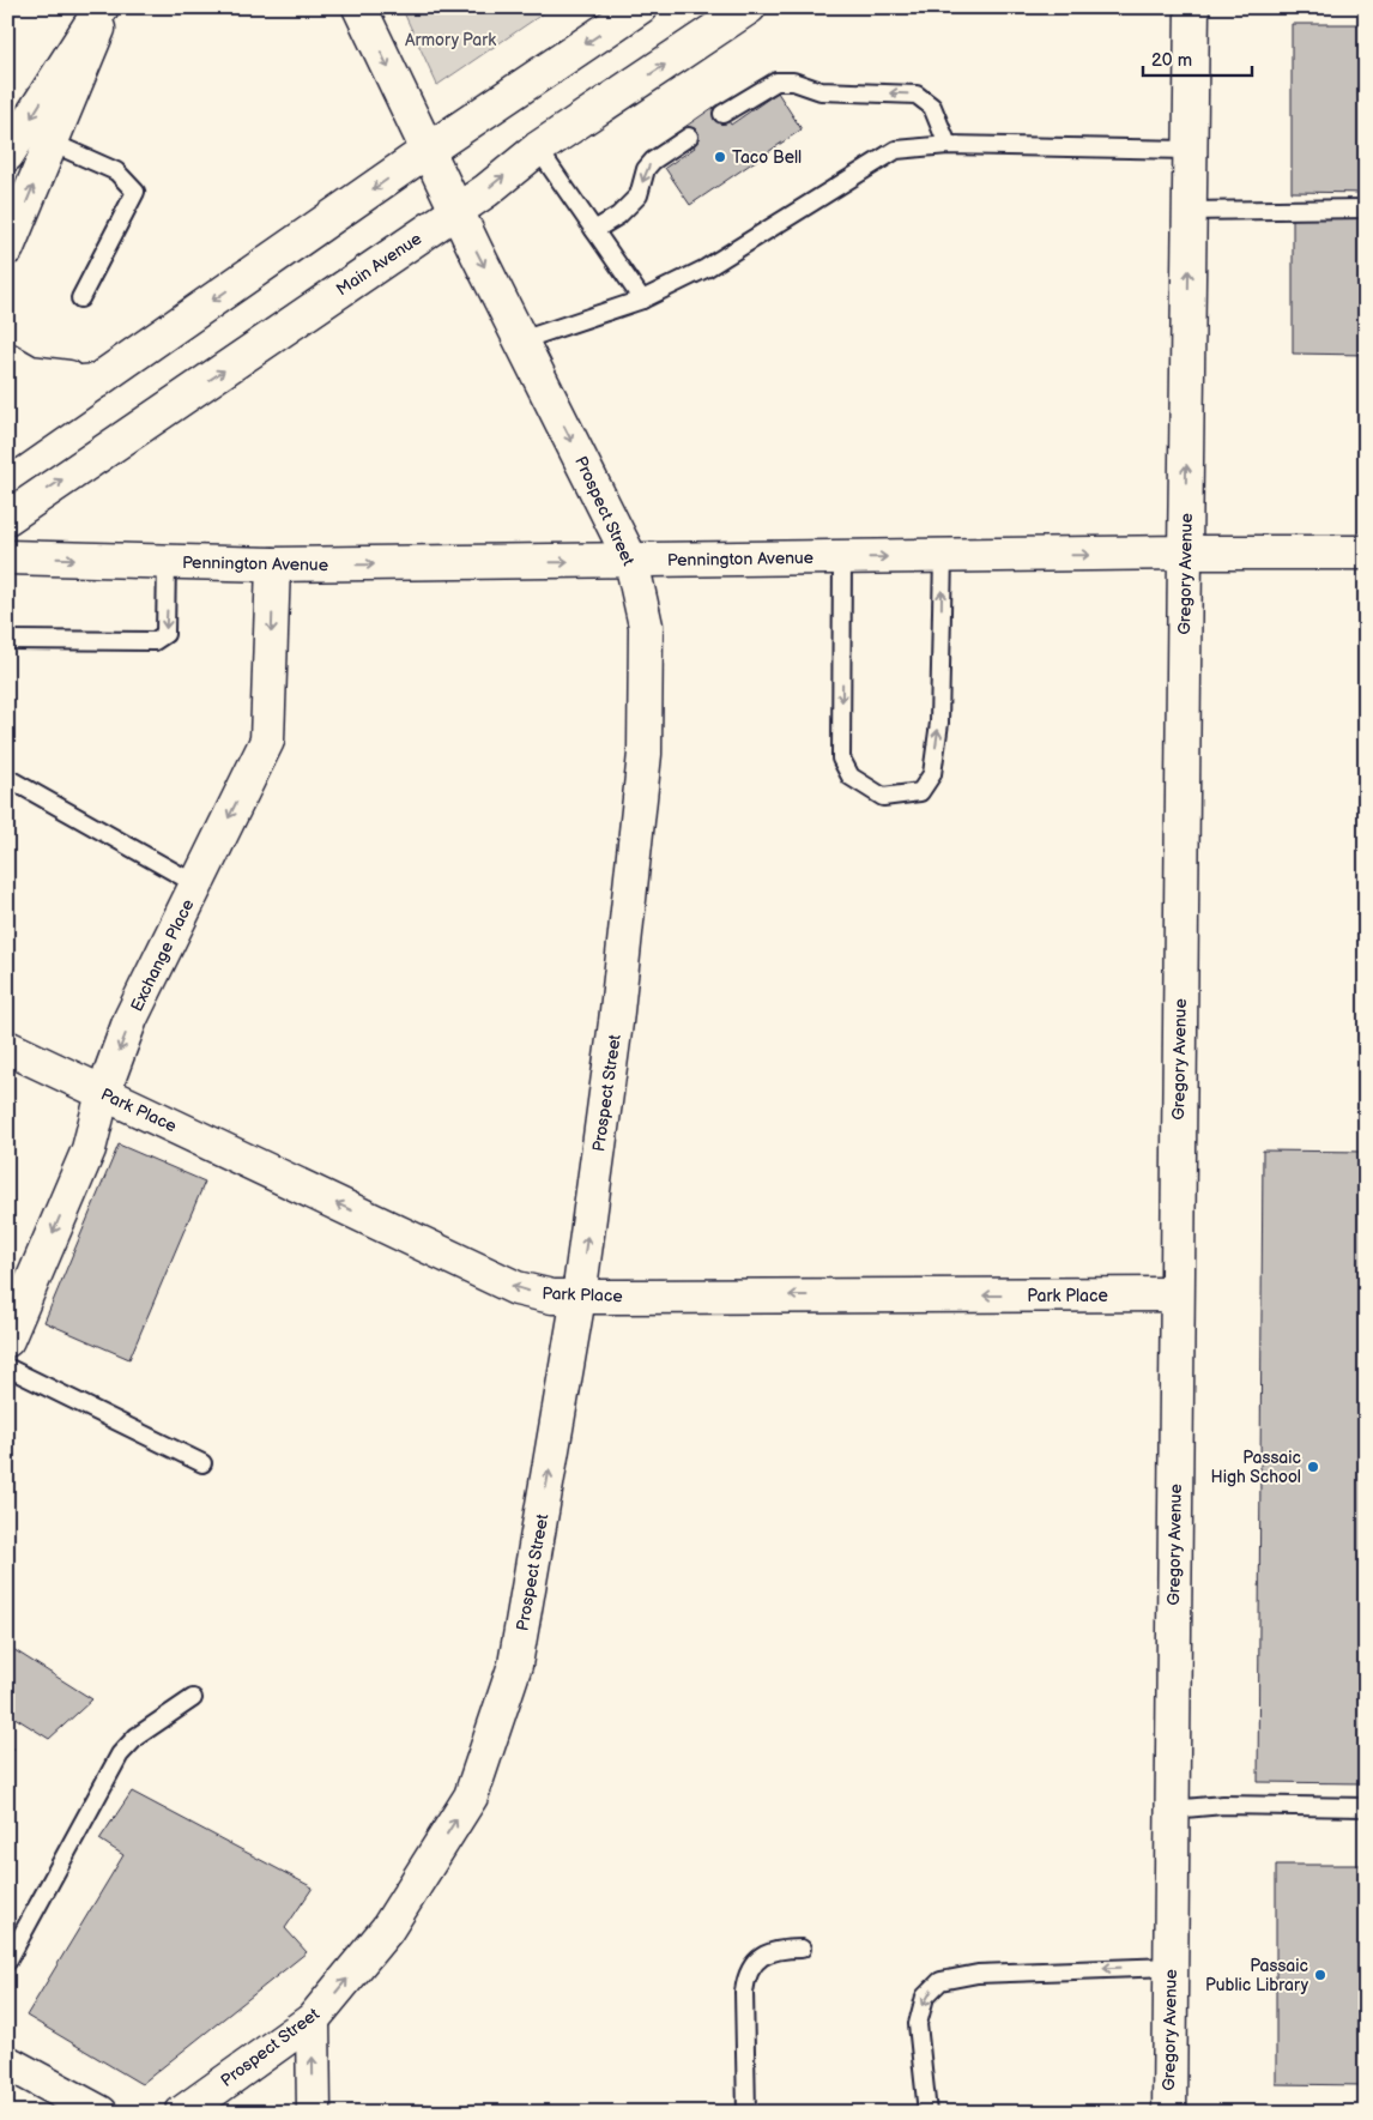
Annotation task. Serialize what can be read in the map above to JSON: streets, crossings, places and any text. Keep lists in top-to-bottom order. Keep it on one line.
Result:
{"streets":{"main road":["Main Avenue","Prospect Street","Pennington Avenue","Gregory Avenue","Exchange Place","Park Place"]},"crossings":[["Main Avenue","Prospect Street"],["Prospect Street","Pennington Avenue"],["Prospect Street","Park Place"],["Pennington Avenue","Gregory Avenue"],["Pennington Avenue","Exchange Place"],["Gregory Avenue","Park Place"],["Exchange Place","Park Place"]],"one_way":["Exchange Place","Park Place"],"parks":["Armory Park"],"places":["Taco Bell","Passaic High School","Passaic Public Library"],"scale_bar":"20 m"}
